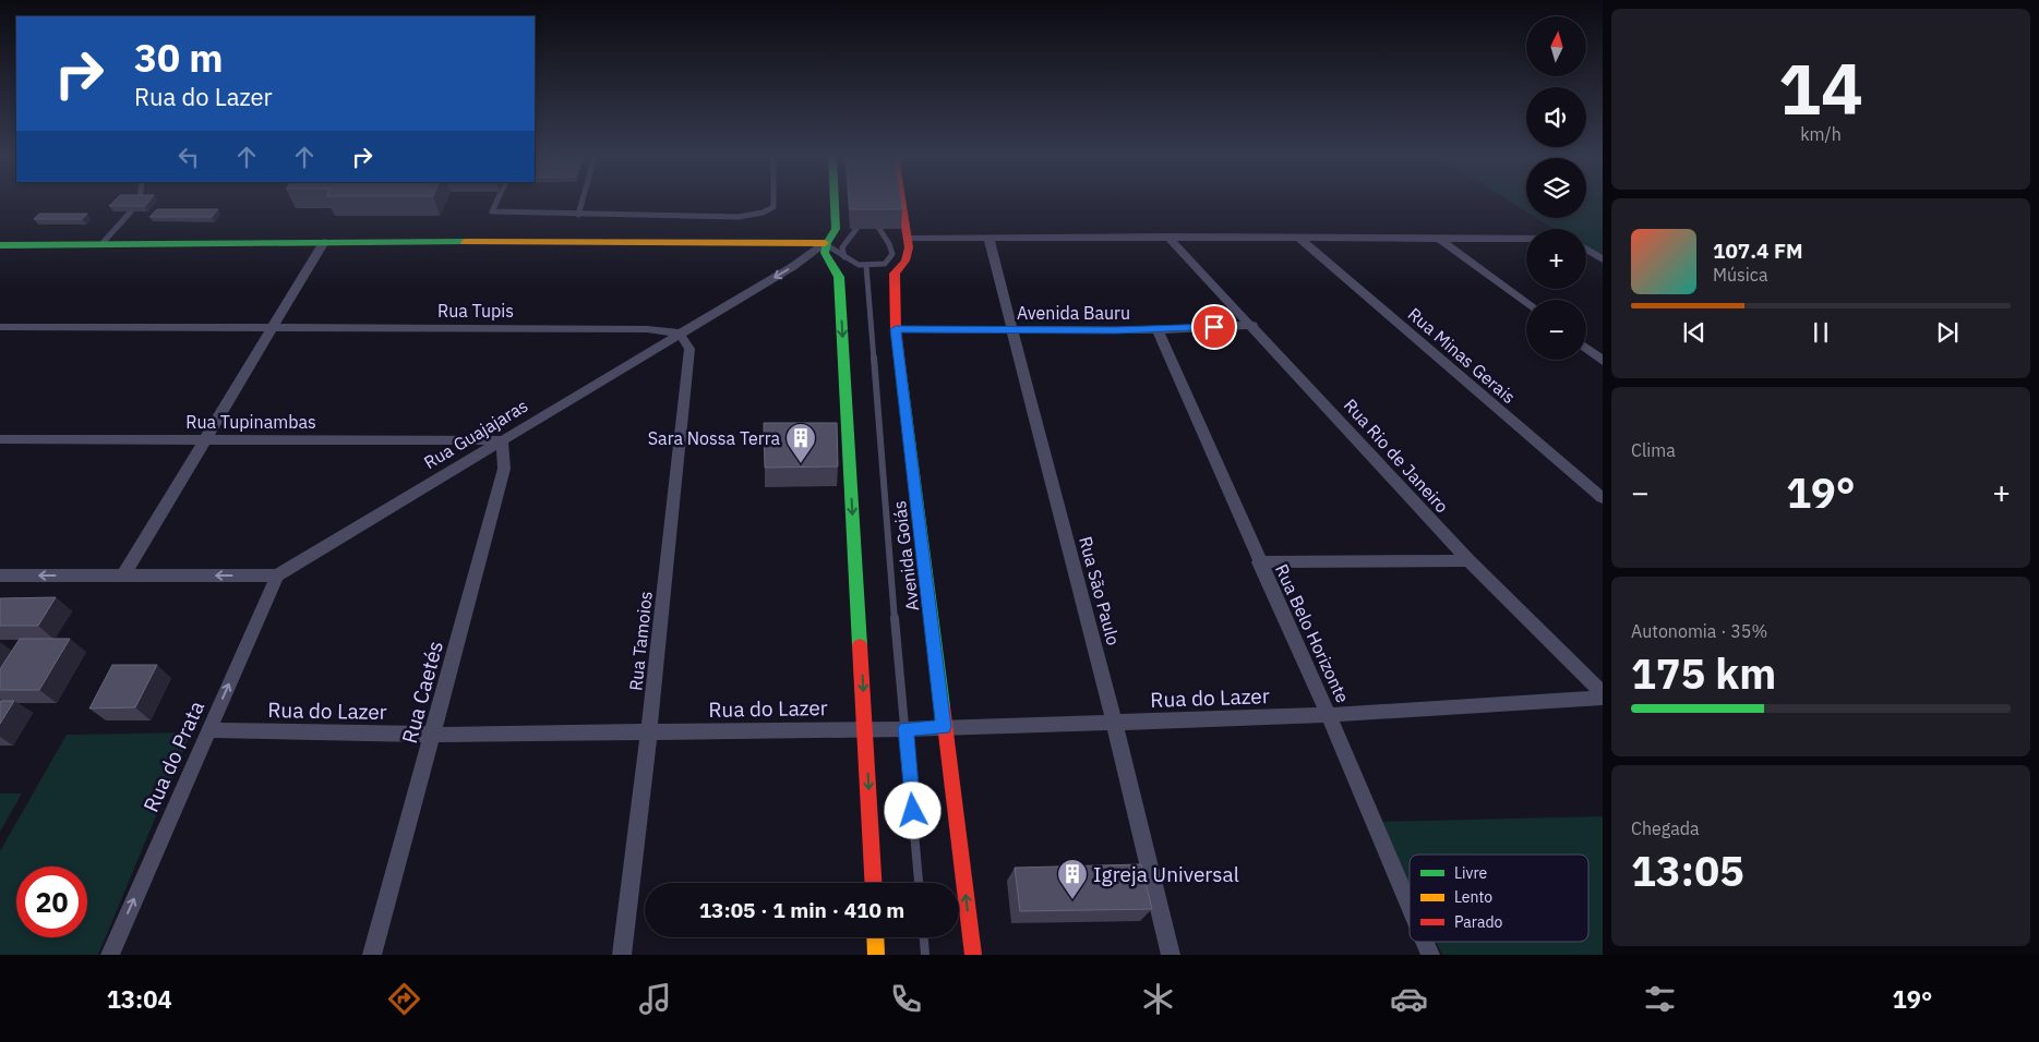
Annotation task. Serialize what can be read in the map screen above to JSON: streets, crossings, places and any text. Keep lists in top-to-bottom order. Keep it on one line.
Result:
{"streets":{"main road":["Avenida Goiás"],"street":["Rua Tupis","Avenida Bauru","Rua Minas Gerais","Rua Tupinambas","Rua Guajajaras","Rua Rio de Janeiro","Rua São Paulo","Rua Belo Horizonte","Rua Tamoios","Rua Caetés","Rua do Lazer","Rua do Prata"]},"crossings":[["Rua Tupis","Rua Guajajaras"],["Rua Tupis","Rua Tamoios"],["Avenida Bauru","Rua Rio de Janeiro"],["Avenida Bauru","Avenida Goiás"],["Avenida Bauru","Rua São Paulo"],["Avenida Bauru","Rua Belo Horizonte"],["Rua Tupinambas","Rua Guajajaras"],["Rua Tupinambas","Rua Caetés"],["Rua Guajajaras","Rua Tamoios"],["Rua Guajajaras","Rua Caetés"],["Rua Guajajaras","Rua do Prata"],["Rua Rio de Janeiro","Rua do Lazer"],["Avenida Goiás","Rua do Lazer"],["Rua São Paulo","Rua do Lazer"],["Rua Belo Horizonte","Rua do Lazer"],["Rua Tamoios","Rua do Lazer"],["Rua Caetés","Rua do Lazer"],["Rua do Lazer","Rua do Prata"]],"one_way":["Rua do Prata"],"places":{"building":["Sara Nossa Terra","Igreja Universal"]},"legend":["Livre","Lento","Parado"],"north":"top","page":{"tile":[["14","km/h"],"Clima",["Autonomia · 35%","175 km"],["Chegada","13:05"]],"map_buttons":["+","−"],"turn":["30 m","Rua do Lazer"],"song":["107.4 FM","Música"],"heat":["−","19°","+"],"limit":"20","trip":"13:05 · 1 min · 410 m","tabs":["13:04","19°"]}}
